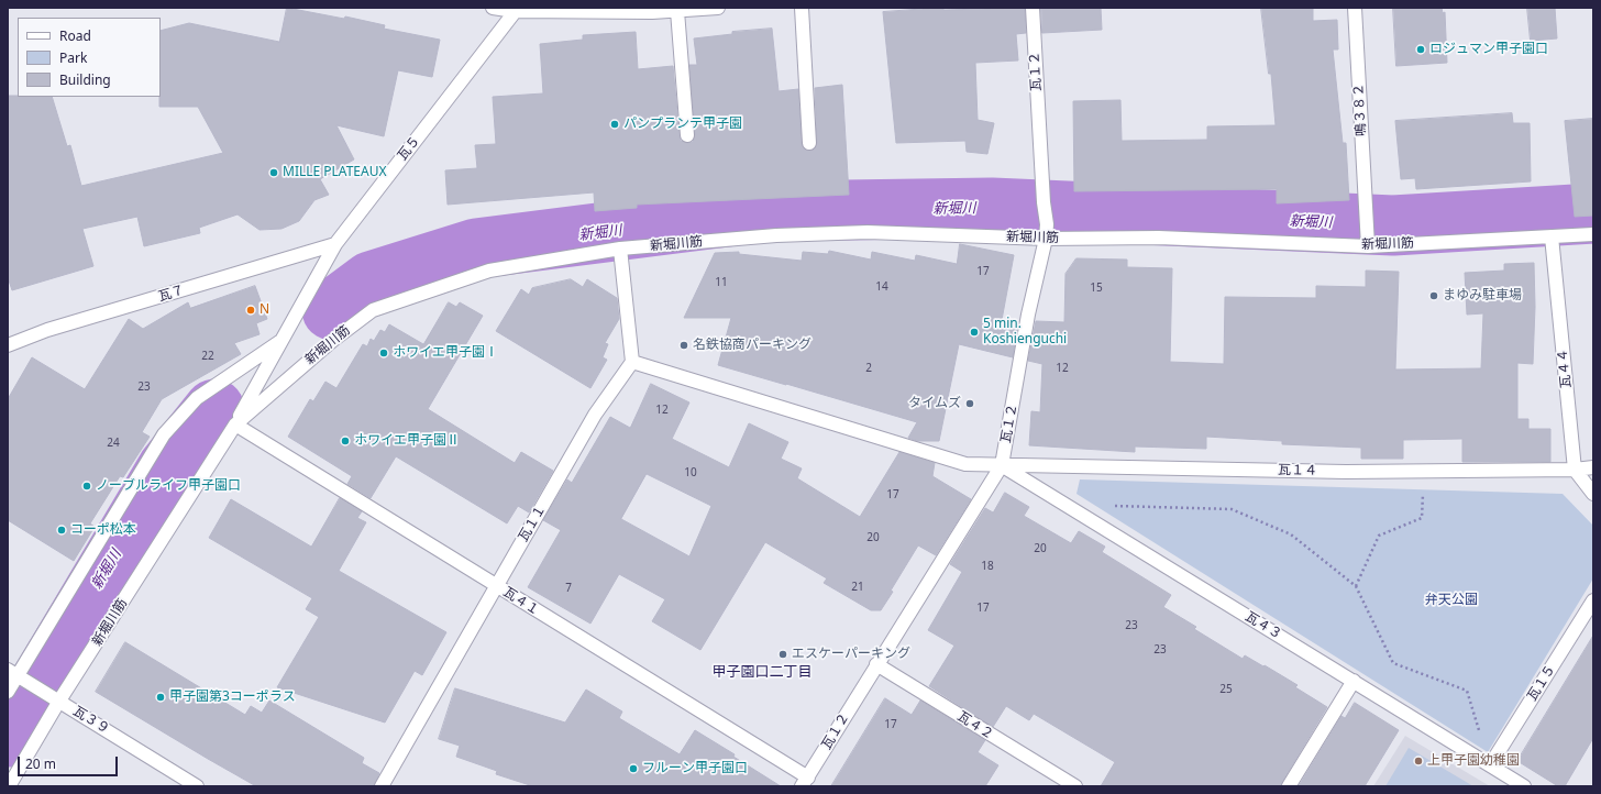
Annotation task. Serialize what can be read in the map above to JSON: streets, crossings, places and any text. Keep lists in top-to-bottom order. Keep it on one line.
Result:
{"streets":{"street":["瓦１２","鳴３８２","瓦５","新堀川筋","瓦７","瓦４４","瓦１４","瓦１１","瓦４１","瓦４３","瓦１５","瓦３９","瓦４２"]},"crossings":[["瓦１２","新堀川筋"],["瓦１２","瓦１４"],["瓦１２","瓦４１"],["瓦１２","瓦４３"],["瓦１２","瓦４２"],["鳴３８２","新堀川筋"],["瓦５","新堀川筋"],["瓦５","瓦７"],["瓦５","瓦４１"],["新堀川筋","瓦４４"],["新堀川筋","瓦４１"],["新堀川筋","瓦３９"],["瓦４４","瓦１４"],["瓦１４","瓦１１"],["瓦１４","瓦４３"],["瓦１１","瓦４１"],["瓦４３","瓦１５"]],"districts":["甲子園口二丁目"],"water":["新堀川"],"parks":["弁天公園"],"places":["ロジュマン甲子園口","パンプランテ甲子園","MILLE PLATEAUX","まゆみ駐車場","N","5 min. Koshienguchi","名鉄協商パーキング","ホワイエ甲子園Ⅰ","タイムズ","ホワイエ甲子園Ⅱ","ノーブルライフ甲子園口","コーポ松本","エスケーパーキング","甲子園第3コーポラス","上甲子園幼稚園","フルーン甲子園口"],"house_numbers":["17","11","14","15","22","2","12","23","12","24","10","17","20","20","18","21","7","17","23","23","25","17"],"legend":["Road","Park","Building"],"scale_bar":"20 m"}
